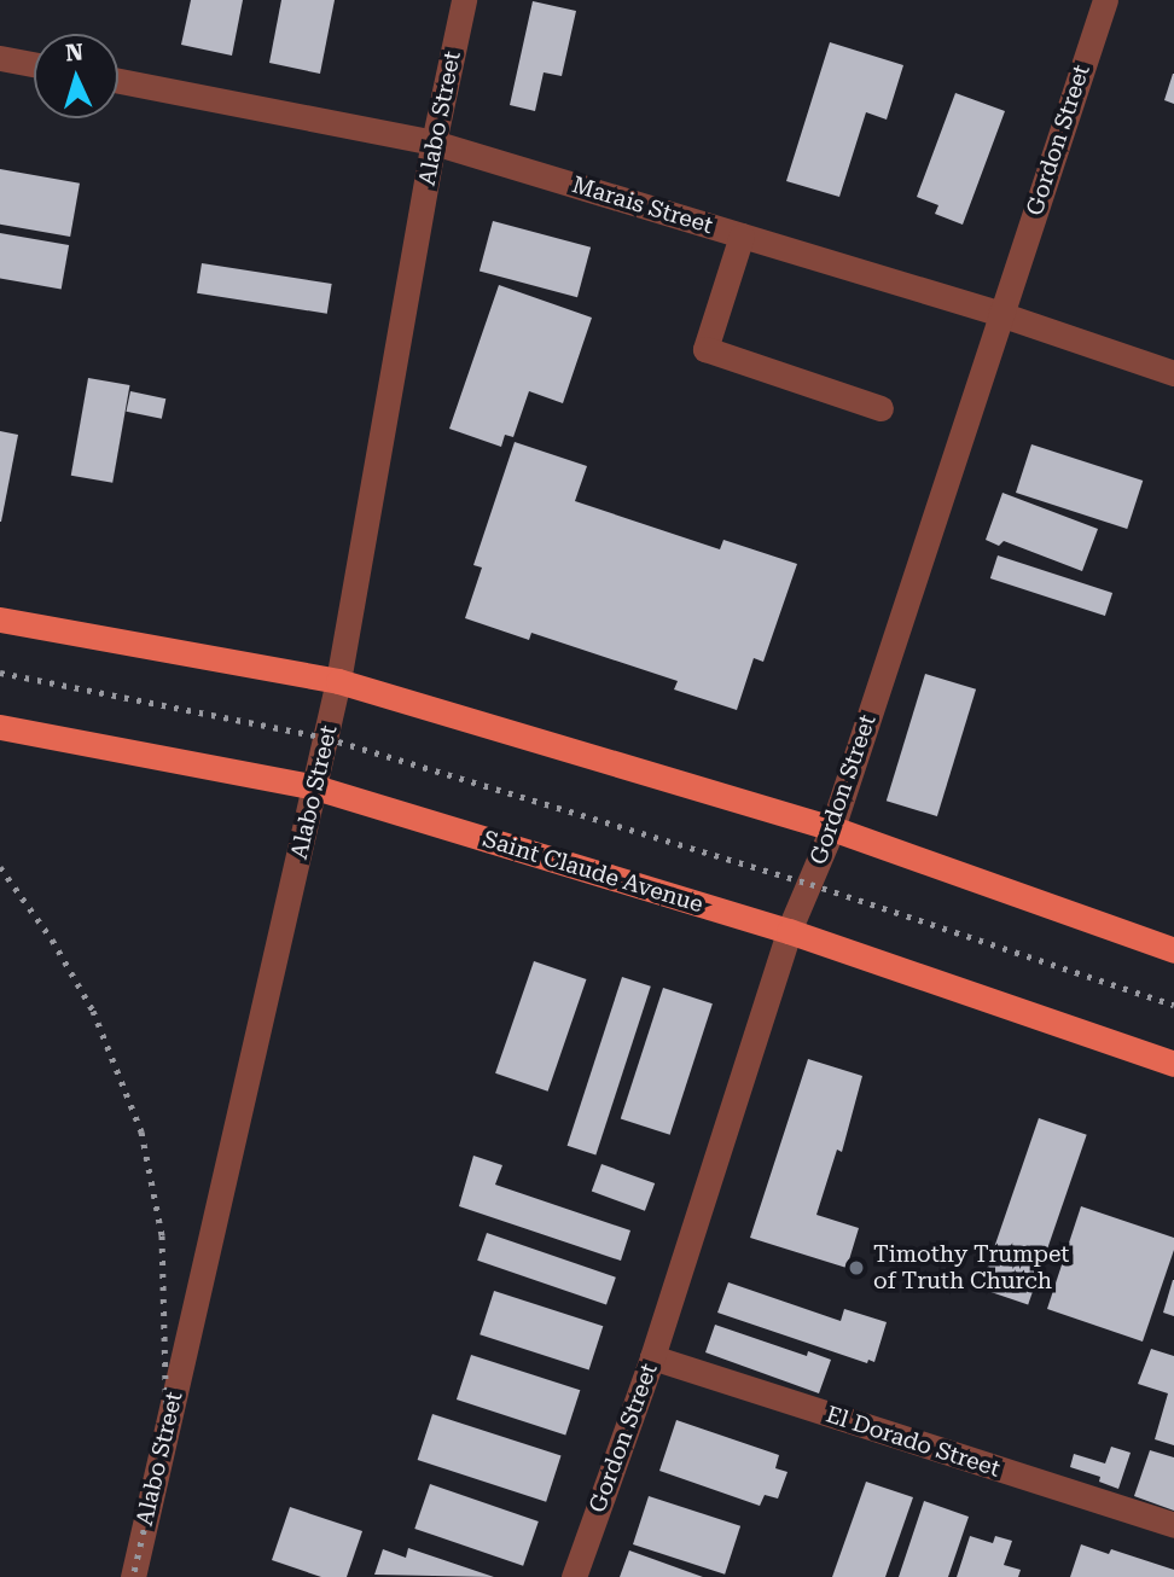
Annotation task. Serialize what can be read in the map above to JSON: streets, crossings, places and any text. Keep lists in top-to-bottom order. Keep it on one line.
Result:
{"streets":{"main road":["Saint Claude Avenue"],"street":["Alabo Street","Gordon Street","Marais Street","El Dorado Street"]},"crossings":[["Alabo Street","Marais Street"],["Alabo Street","Saint Claude Avenue"],["Gordon Street","Marais Street"],["Gordon Street","Saint Claude Avenue"],["Gordon Street","El Dorado Street"]],"places":["Timothy Trumpet of Truth Church"],"north":"top"}
